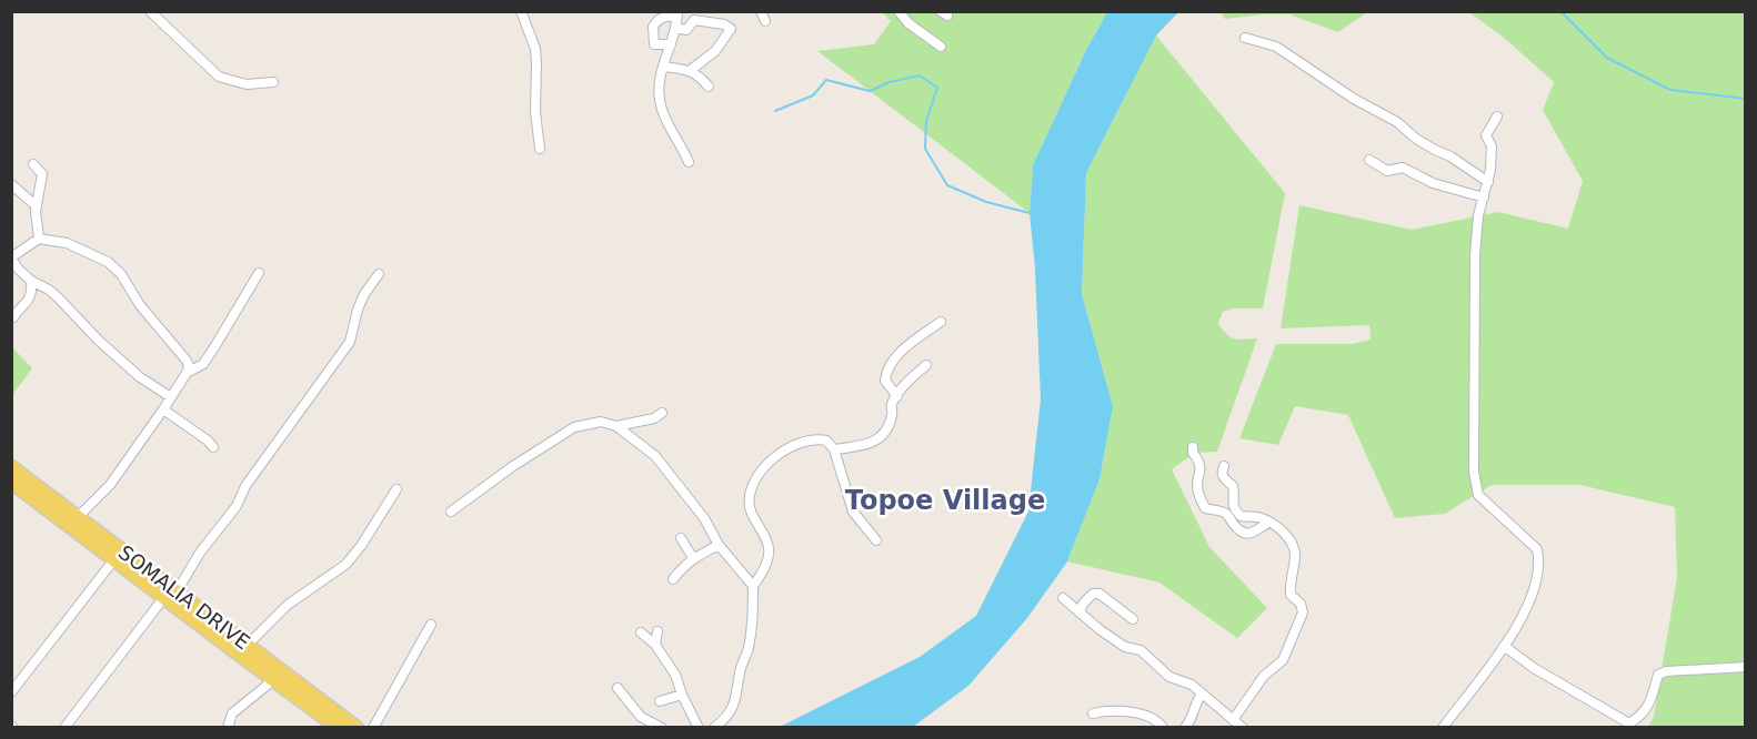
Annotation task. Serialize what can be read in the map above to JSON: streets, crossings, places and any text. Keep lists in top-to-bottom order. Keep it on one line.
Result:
{"streets":{"main road":["SOMALIA DRIVE"]},"districts":["Topoe Village"]}
